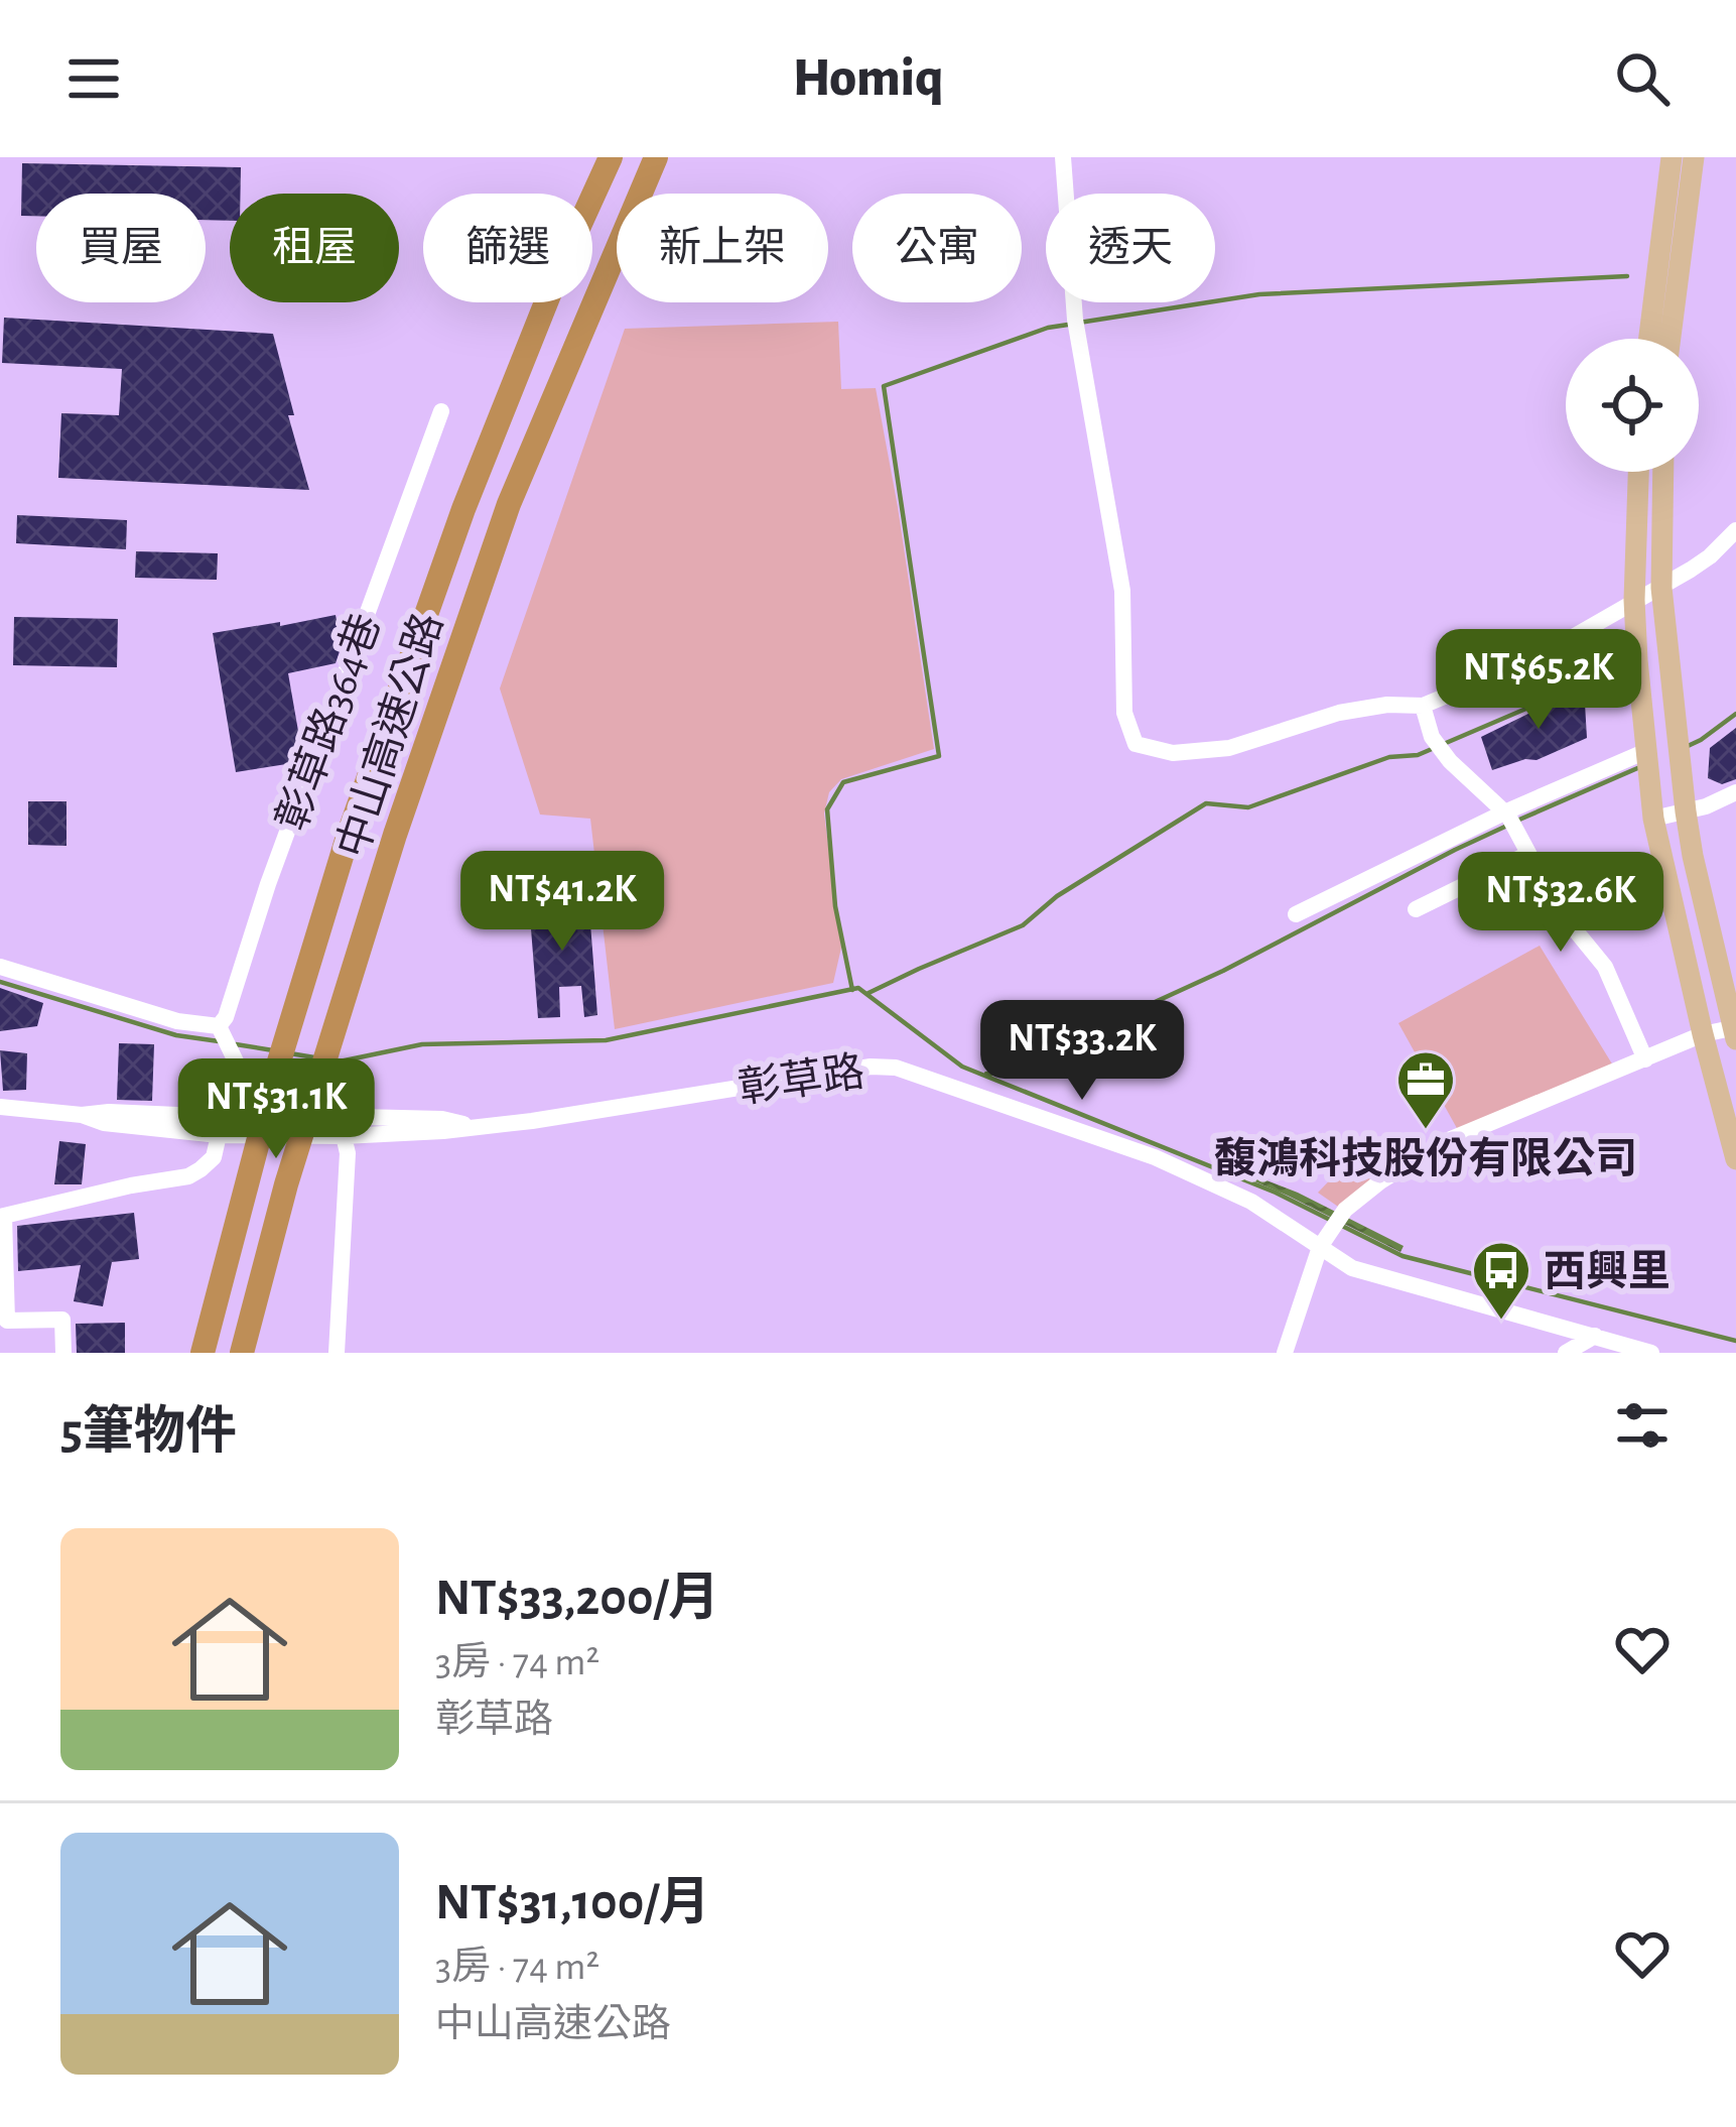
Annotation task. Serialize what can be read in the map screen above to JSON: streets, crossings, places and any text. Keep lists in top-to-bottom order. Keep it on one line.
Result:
{"streets":{"highway":["中山高速公路"],"street":["彰草路364巷","彰草路"]},"places":{"office":["馥鴻科技股份有限公司"],"bus stop":["西興里"]},"page":{"header":"Homiq","chip":["買屋","租屋","篩選","新上架","公寓","透天"],"price":["NT$65.2K","NT$41.2K","NT$32.6K","NT$33.2K","NT$31.1K"],"heading":"5筆物件","list":[{"name":"NT$33,200/月","note":"3房 · 74 m² · 彰草路"},{"name":"NT$31,100/月","note":"3房 · 74 m² · 中山高速公路"}]}}
